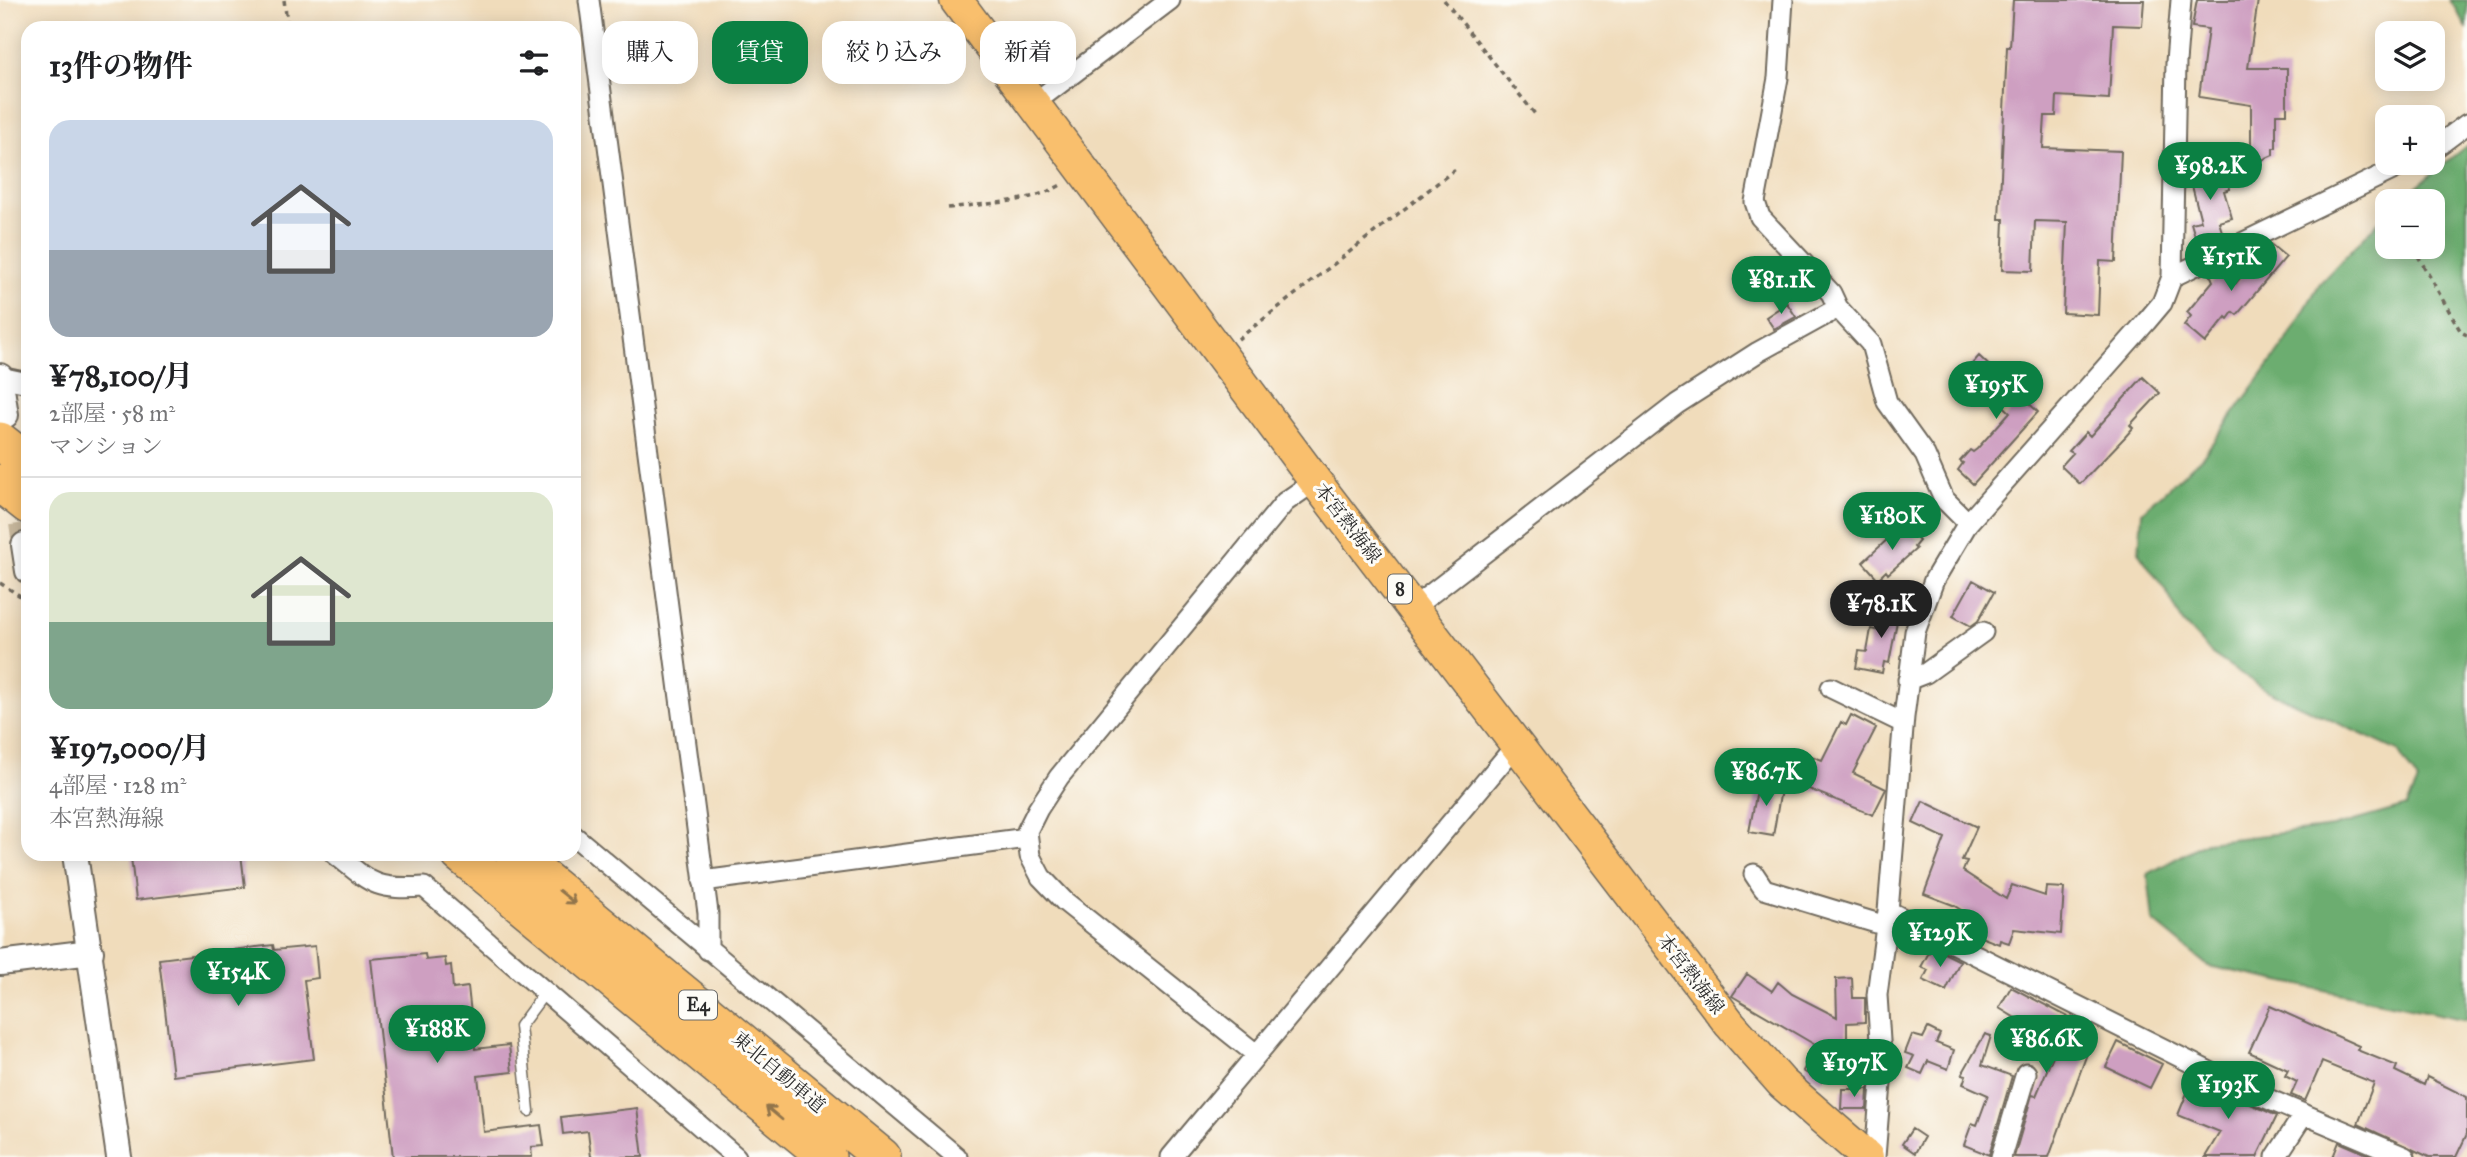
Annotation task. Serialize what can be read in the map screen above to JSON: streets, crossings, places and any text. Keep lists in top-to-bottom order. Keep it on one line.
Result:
{"streets":{"highway":["E4","東北自動車道"],"main road":["本宮熱海線","8"]},"page":{"map_buttons":["+","−"],"chip":["購入","賃貸","絞り込み","新着"],"heading":"13件の物件","list":[{"name":"¥78,100/月","note":"2部屋 · 58 m² · マンション"},{"name":"¥197,000/月","note":"4部屋 · 128 m² · 本宮熱海線"}],"price":["¥98.2K","¥151K","¥81.1K","¥195K","¥180K","¥78.1K","¥86.7K","¥129K","¥154K","¥188K","¥86.6K","¥197K","¥193K"]}}
